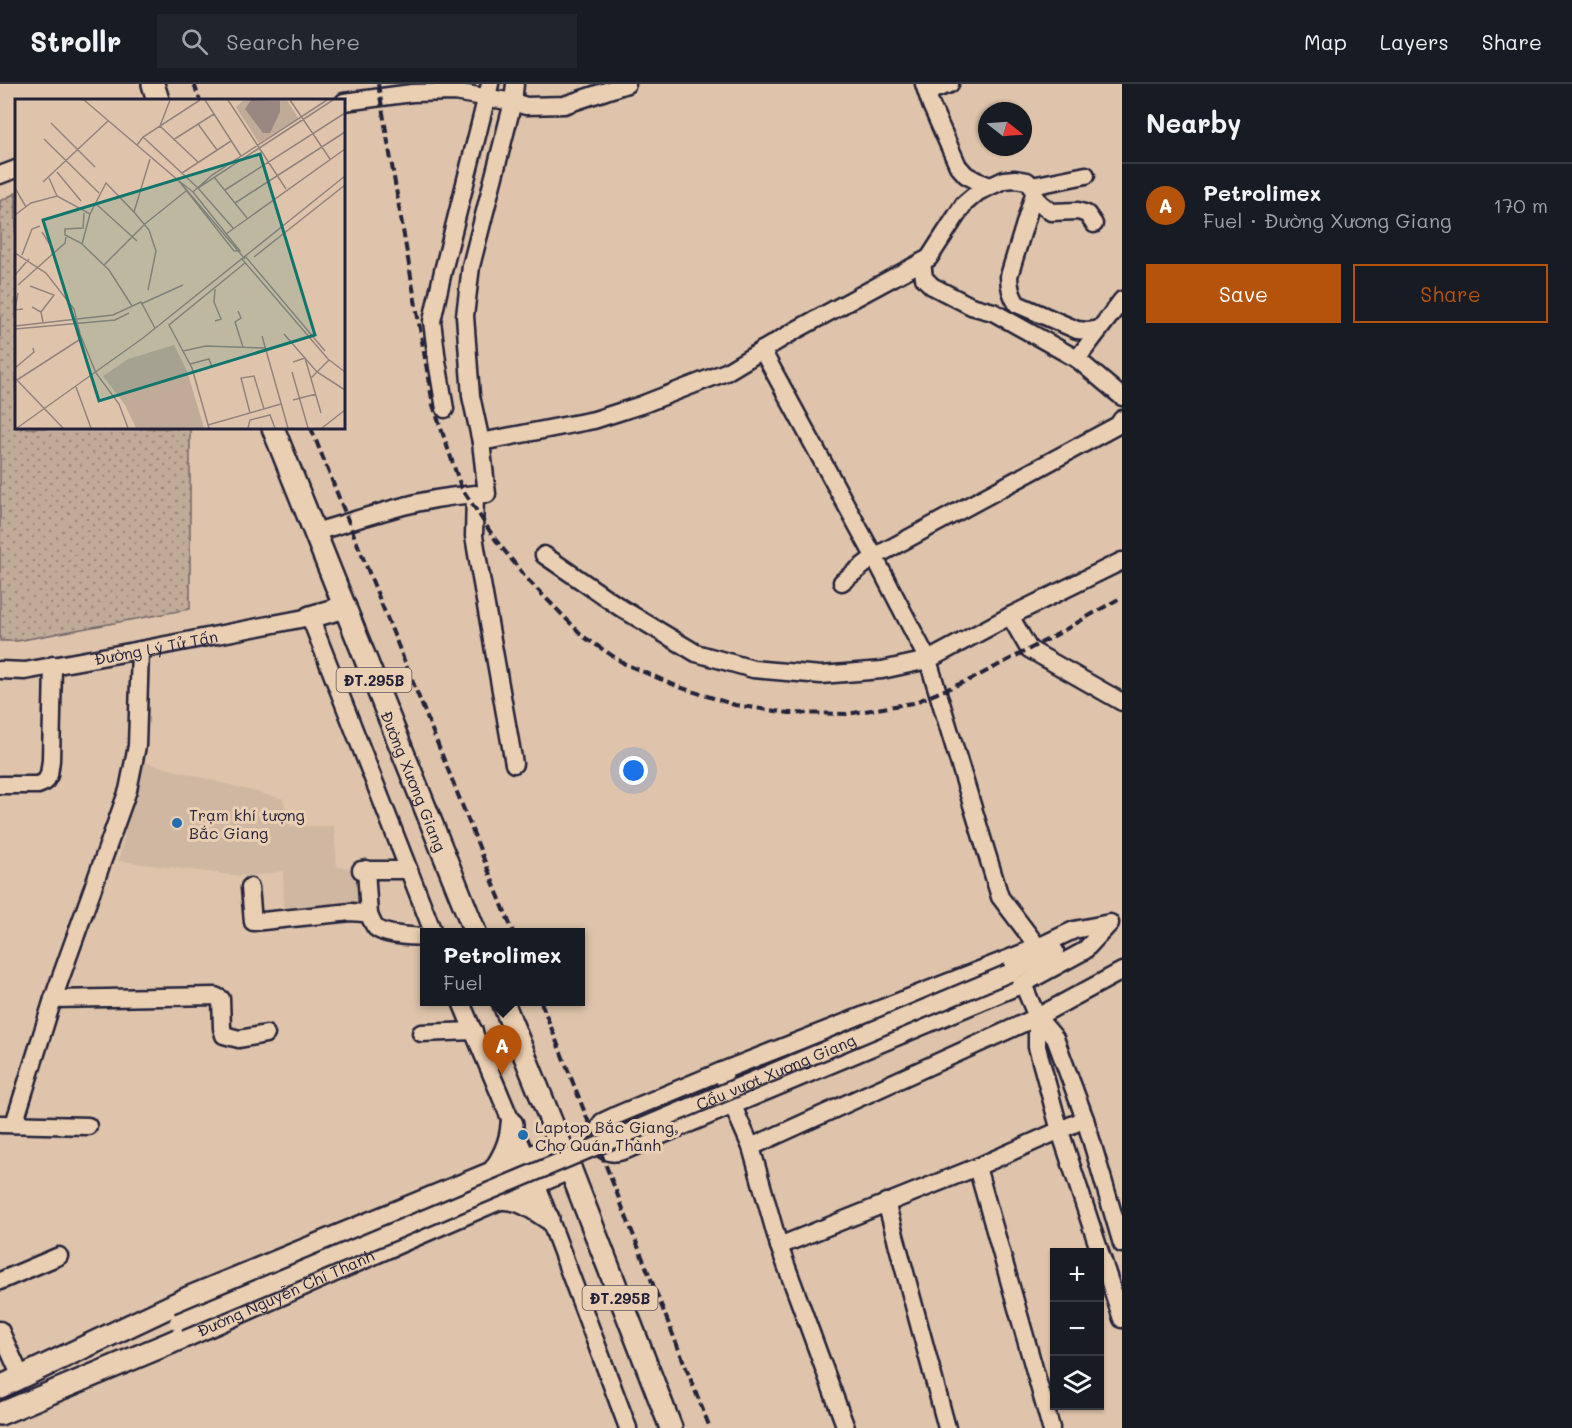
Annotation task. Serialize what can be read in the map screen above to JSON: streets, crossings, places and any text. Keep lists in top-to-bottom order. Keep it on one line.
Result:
{"streets":{"main road":["ĐT.295B","Đường Xương Giang","Đường Nguyễn Chí Thanh"],"street":["Đường Lý Tử Tấn","Cầu vượt Xương Giang"]},"crossings":[["ĐT.295B","Đường Nguyễn Chí Thanh"]],"places":["Trạm khí tượng Bắc Giang","Laptop Bắc Giang, Chợ Quán Thành"],"north":"right","page":{"header":"Strollr","search":"Search here","nav":["Map","Layers","Share"],"heading":"Nearby","list":[{"mark":"A","name":"Petrolimex","note":"Fuel · Đường Xương Giang","value":"170 m"}],"buttons":["Save","Share"],"popup":["Petrolimex","Fuel"],"pins":"A","map_buttons":["+","−"]}}
